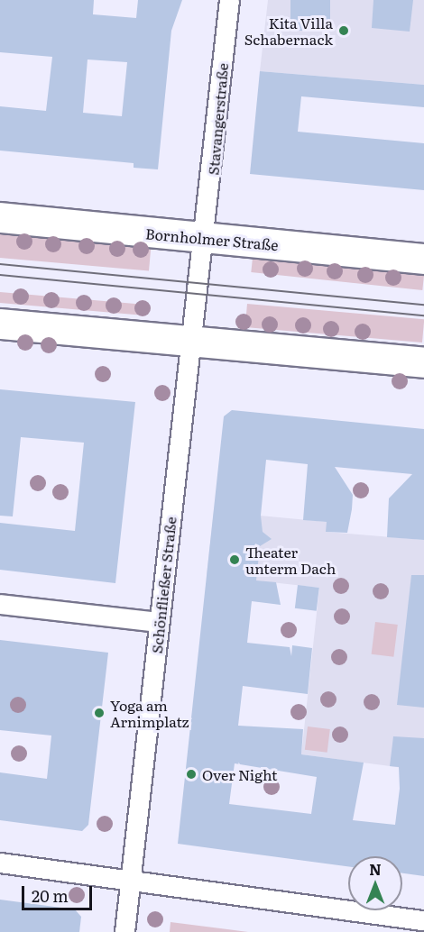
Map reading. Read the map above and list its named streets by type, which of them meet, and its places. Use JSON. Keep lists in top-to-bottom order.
{
  "streets": {
    "main road": ["Bornholmer Straße"],
    "street": ["Stavangerstraße", "Schönfließer Straße"]
  },
  "crossings": [
    ["Stavangerstraße", "Bornholmer Straße"],
    ["Stavangerstraße", "Schönfließer Straße"],
    ["Bornholmer Straße", "Schönfließer Straße"]
  ],
  "places": [
    "Kita Villa Schabernack",
    "Theater unterm Dach",
    "Yoga am Arnimplatz",
    "Over Night"
  ],
  "scale_bar": "20 m",
  "north": "top"
}
